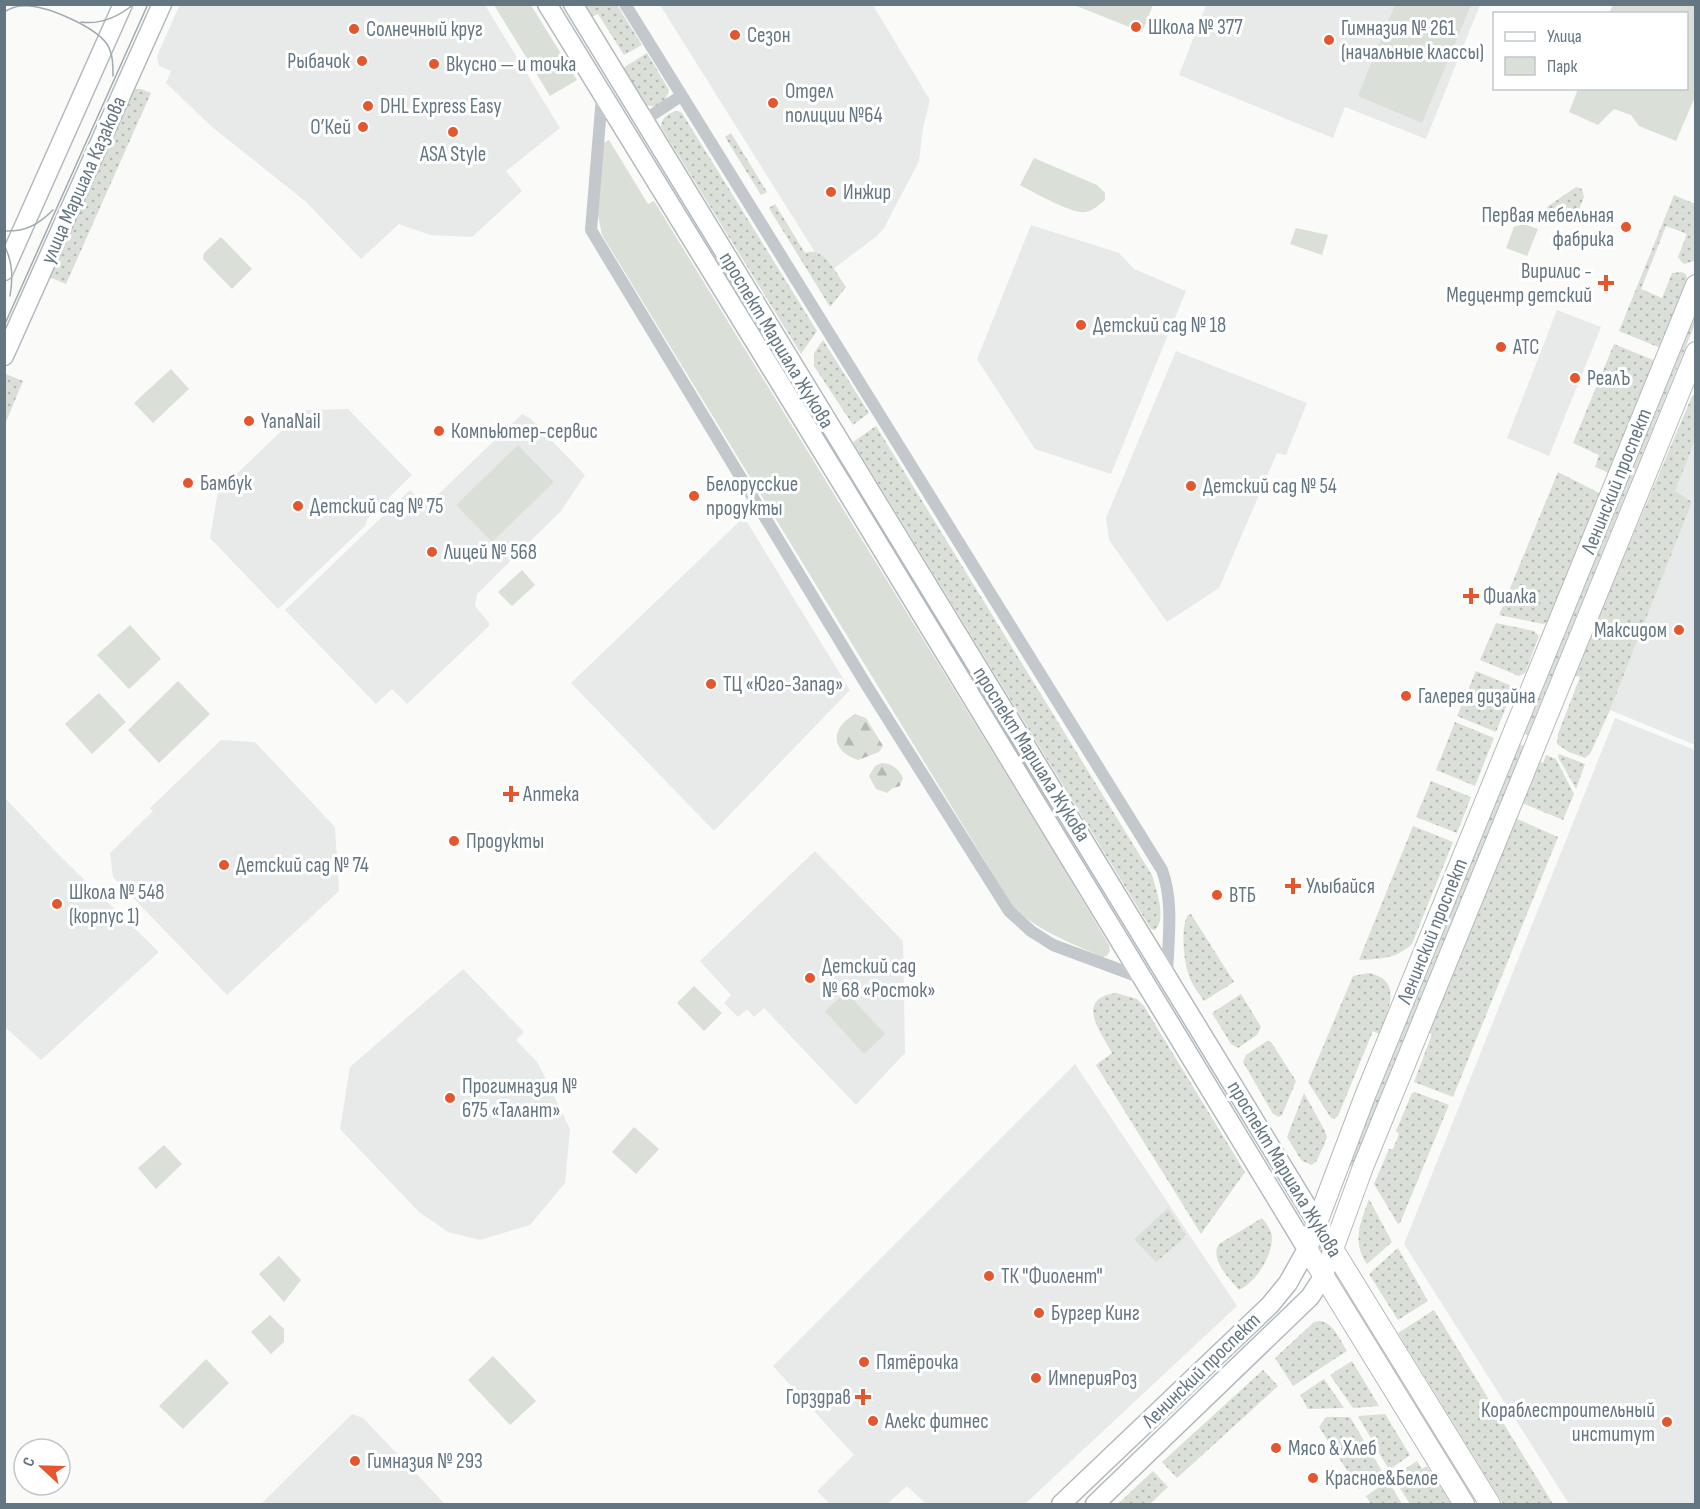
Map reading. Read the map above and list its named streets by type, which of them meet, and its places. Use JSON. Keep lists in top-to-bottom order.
{
  "streets": {
    "main road": ["улица Маршала Казакова", "проспект Маршала Жукова", "Ленинский проспект"]
  },
  "crossings": [
    ["проспект Маршала Жукова", "Ленинский проспект"]
  ],
  "places": {
    "other": [
      "Школа № 377",
      "Солнечный круг",
      "Сезон",
      "Гимназия № 261 (начальные классы)",
      "Рыбачок",
      "Вкусно — и точка",
      "Отдел полиции №64",
      "DHL Express Easy",
      "О’Кей",
      "ASA Style",
      "Инжир",
      "Первая мебельная фабрика",
      "Детский сад № 18",
      "АТС",
      "РеалЪ",
      "YanaNail",
      "Компьютер-сервис",
      "Бамбук",
      "Детский сад № 54",
      "Белорусские продукты",
      "Детский сад № 75",
      "Лицей № 568",
      "Максидом",
      "ТЦ «Юго-Запад»",
      "Галерея дизайна",
      "Продукты",
      "Детский сад № 74",
      "ВТБ",
      "Школа № 548 (корпус 1)",
      "Детский сад № 68 «Росток»",
      "Прогимназия № 675 «Талант»",
      "ТК \"Фиолент\"",
      "Бургер Кинг",
      "Пятёрочка",
      "ИмперияРоз",
      "Алекс фитнес",
      "Кораблестроительный институт",
      "Мясо & Хлеб",
      "Гимназия № 293",
      "Красное&Белое"
    ],
    "health": [
      "Вирилис - Медцентр детский",
      "Фиалка",
      "Аптека",
      "Улыбайся",
      "Горздрав"
    ]
  },
  "legend": ["Улица", "Парк"],
  "north": "left"
}
